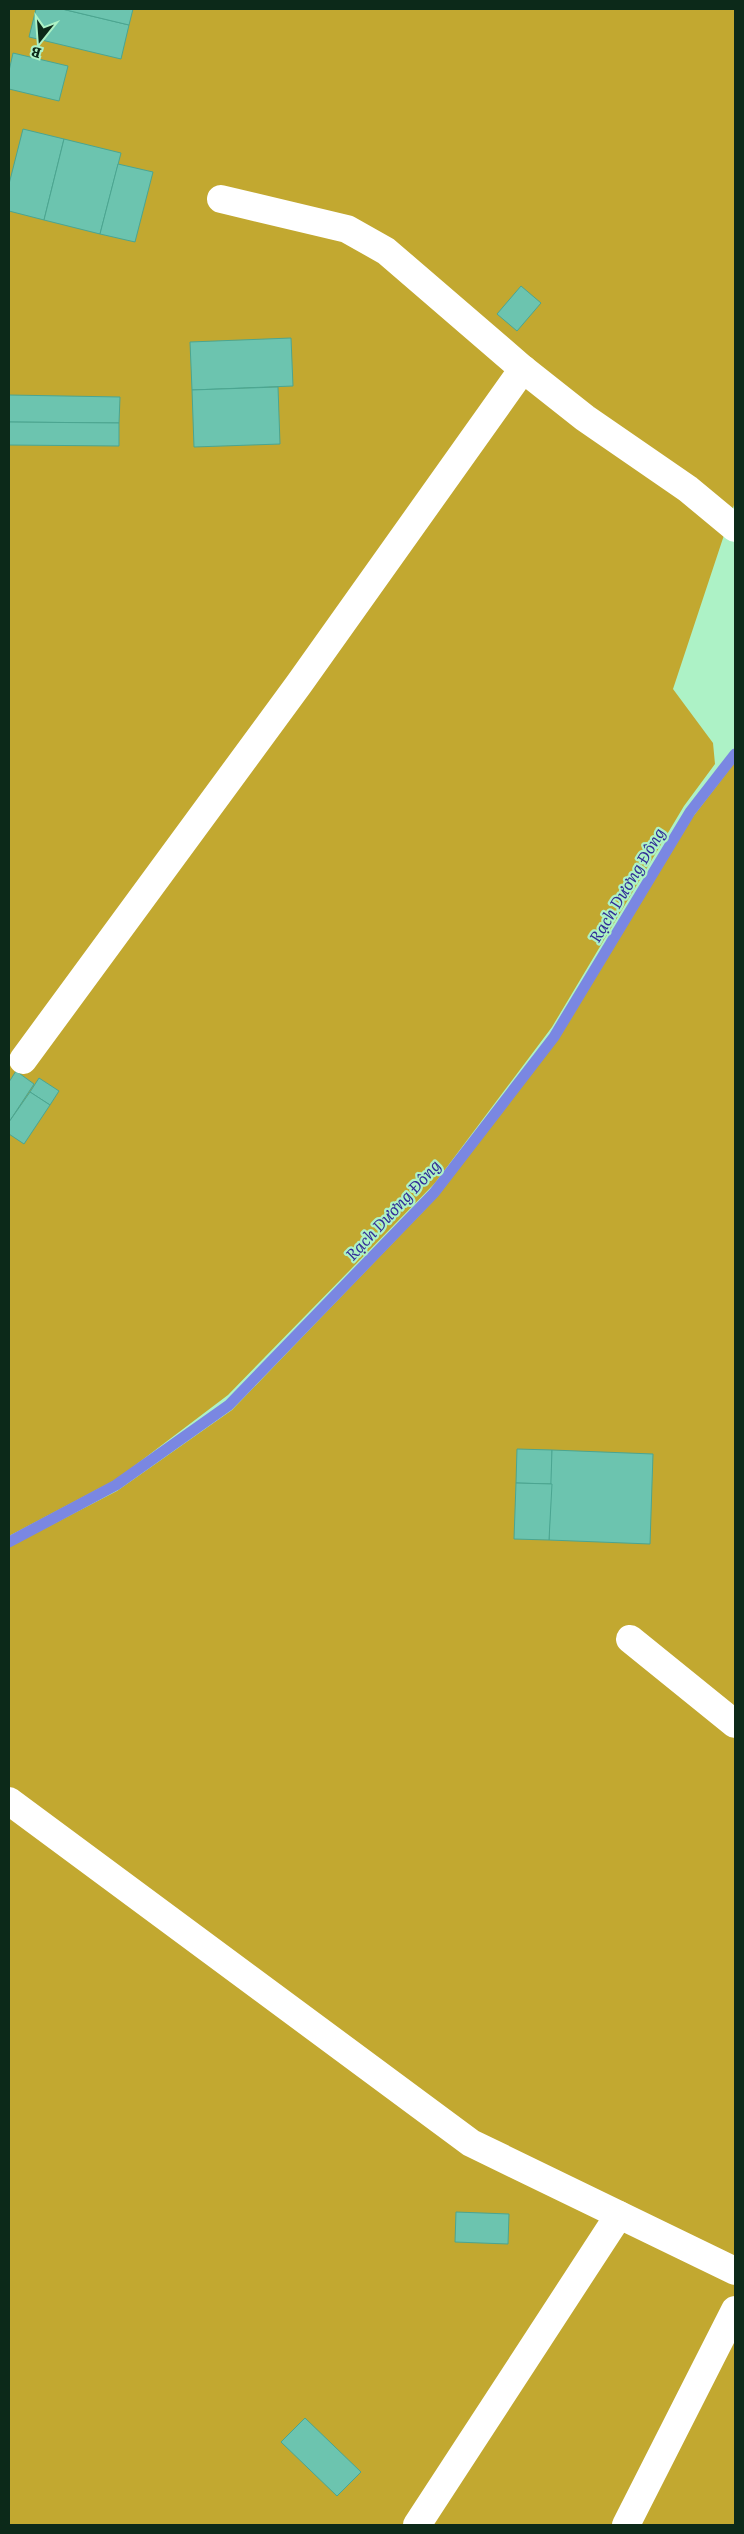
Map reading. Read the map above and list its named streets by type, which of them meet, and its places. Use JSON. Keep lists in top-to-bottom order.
{
  "water": ["Rạch Dương Đông"],
  "north": "bottom"
}
